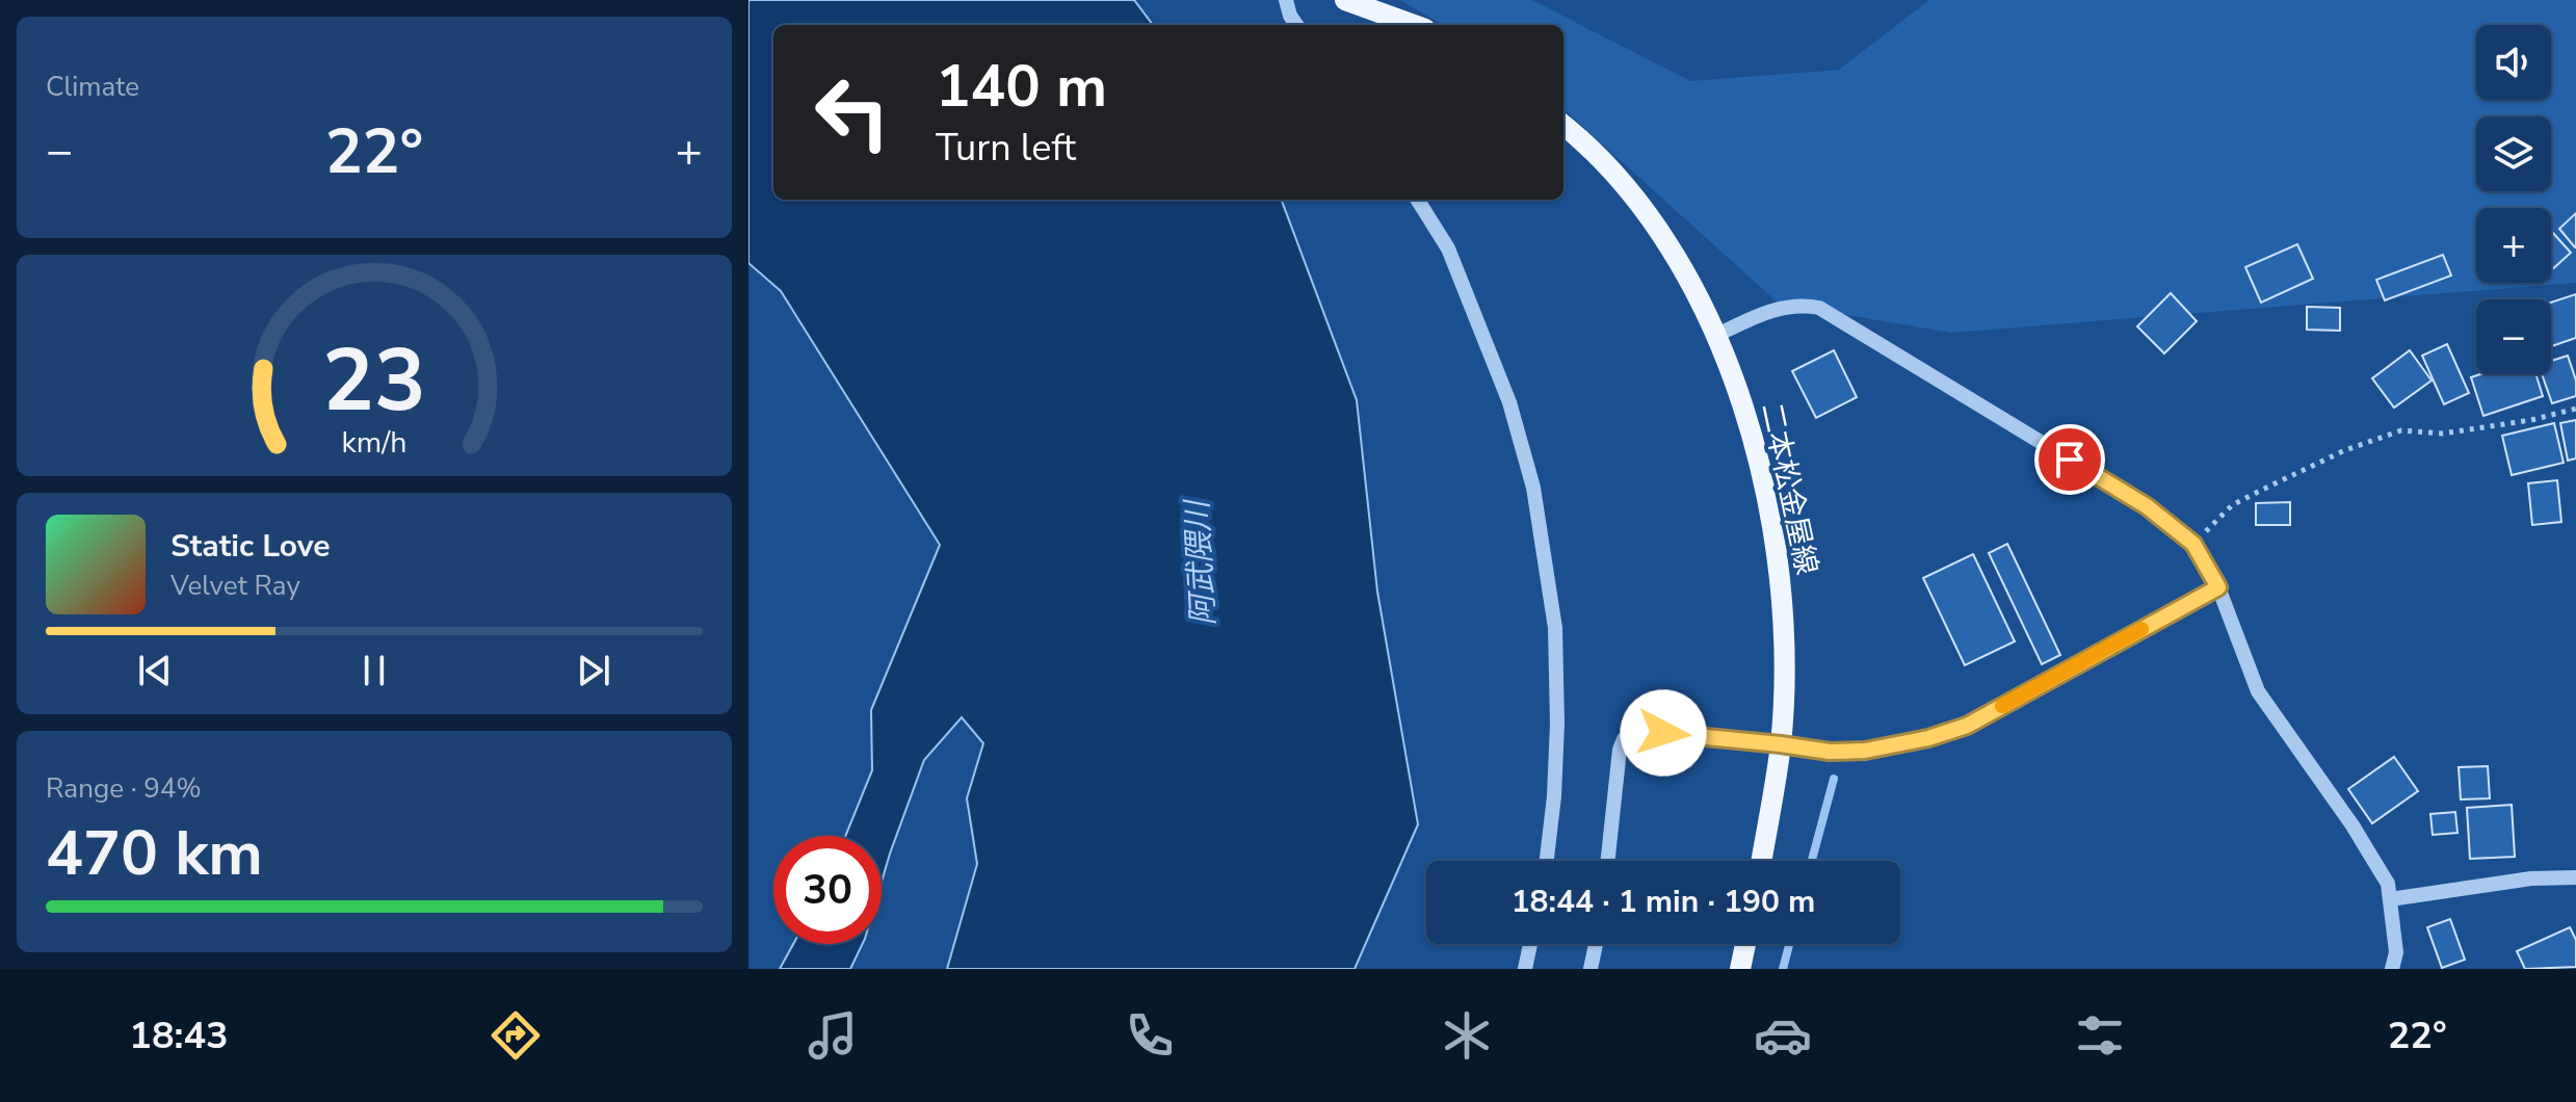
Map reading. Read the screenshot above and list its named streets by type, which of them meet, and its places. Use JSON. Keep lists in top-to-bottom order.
{
  "streets": {
    "main road": ["二本松金屋線"]
  },
  "water": ["阿武隈川"],
  "page": {
    "tile": [
      "Climate",
      ["Range · 94%", "470 km"]
    ],
    "map_buttons": ["+", "−"],
    "turn": ["140 m", "Turn left"],
    "heat": ["−", "22°", "+"],
    "song": ["Static Love", "Velvet Ray"],
    "limit": "30",
    "trip": "18:44 · 1 min · 190 m",
    "tabs": ["18:43", "22°"],
    "gauge": ["23", "km/h"]
  }
}
